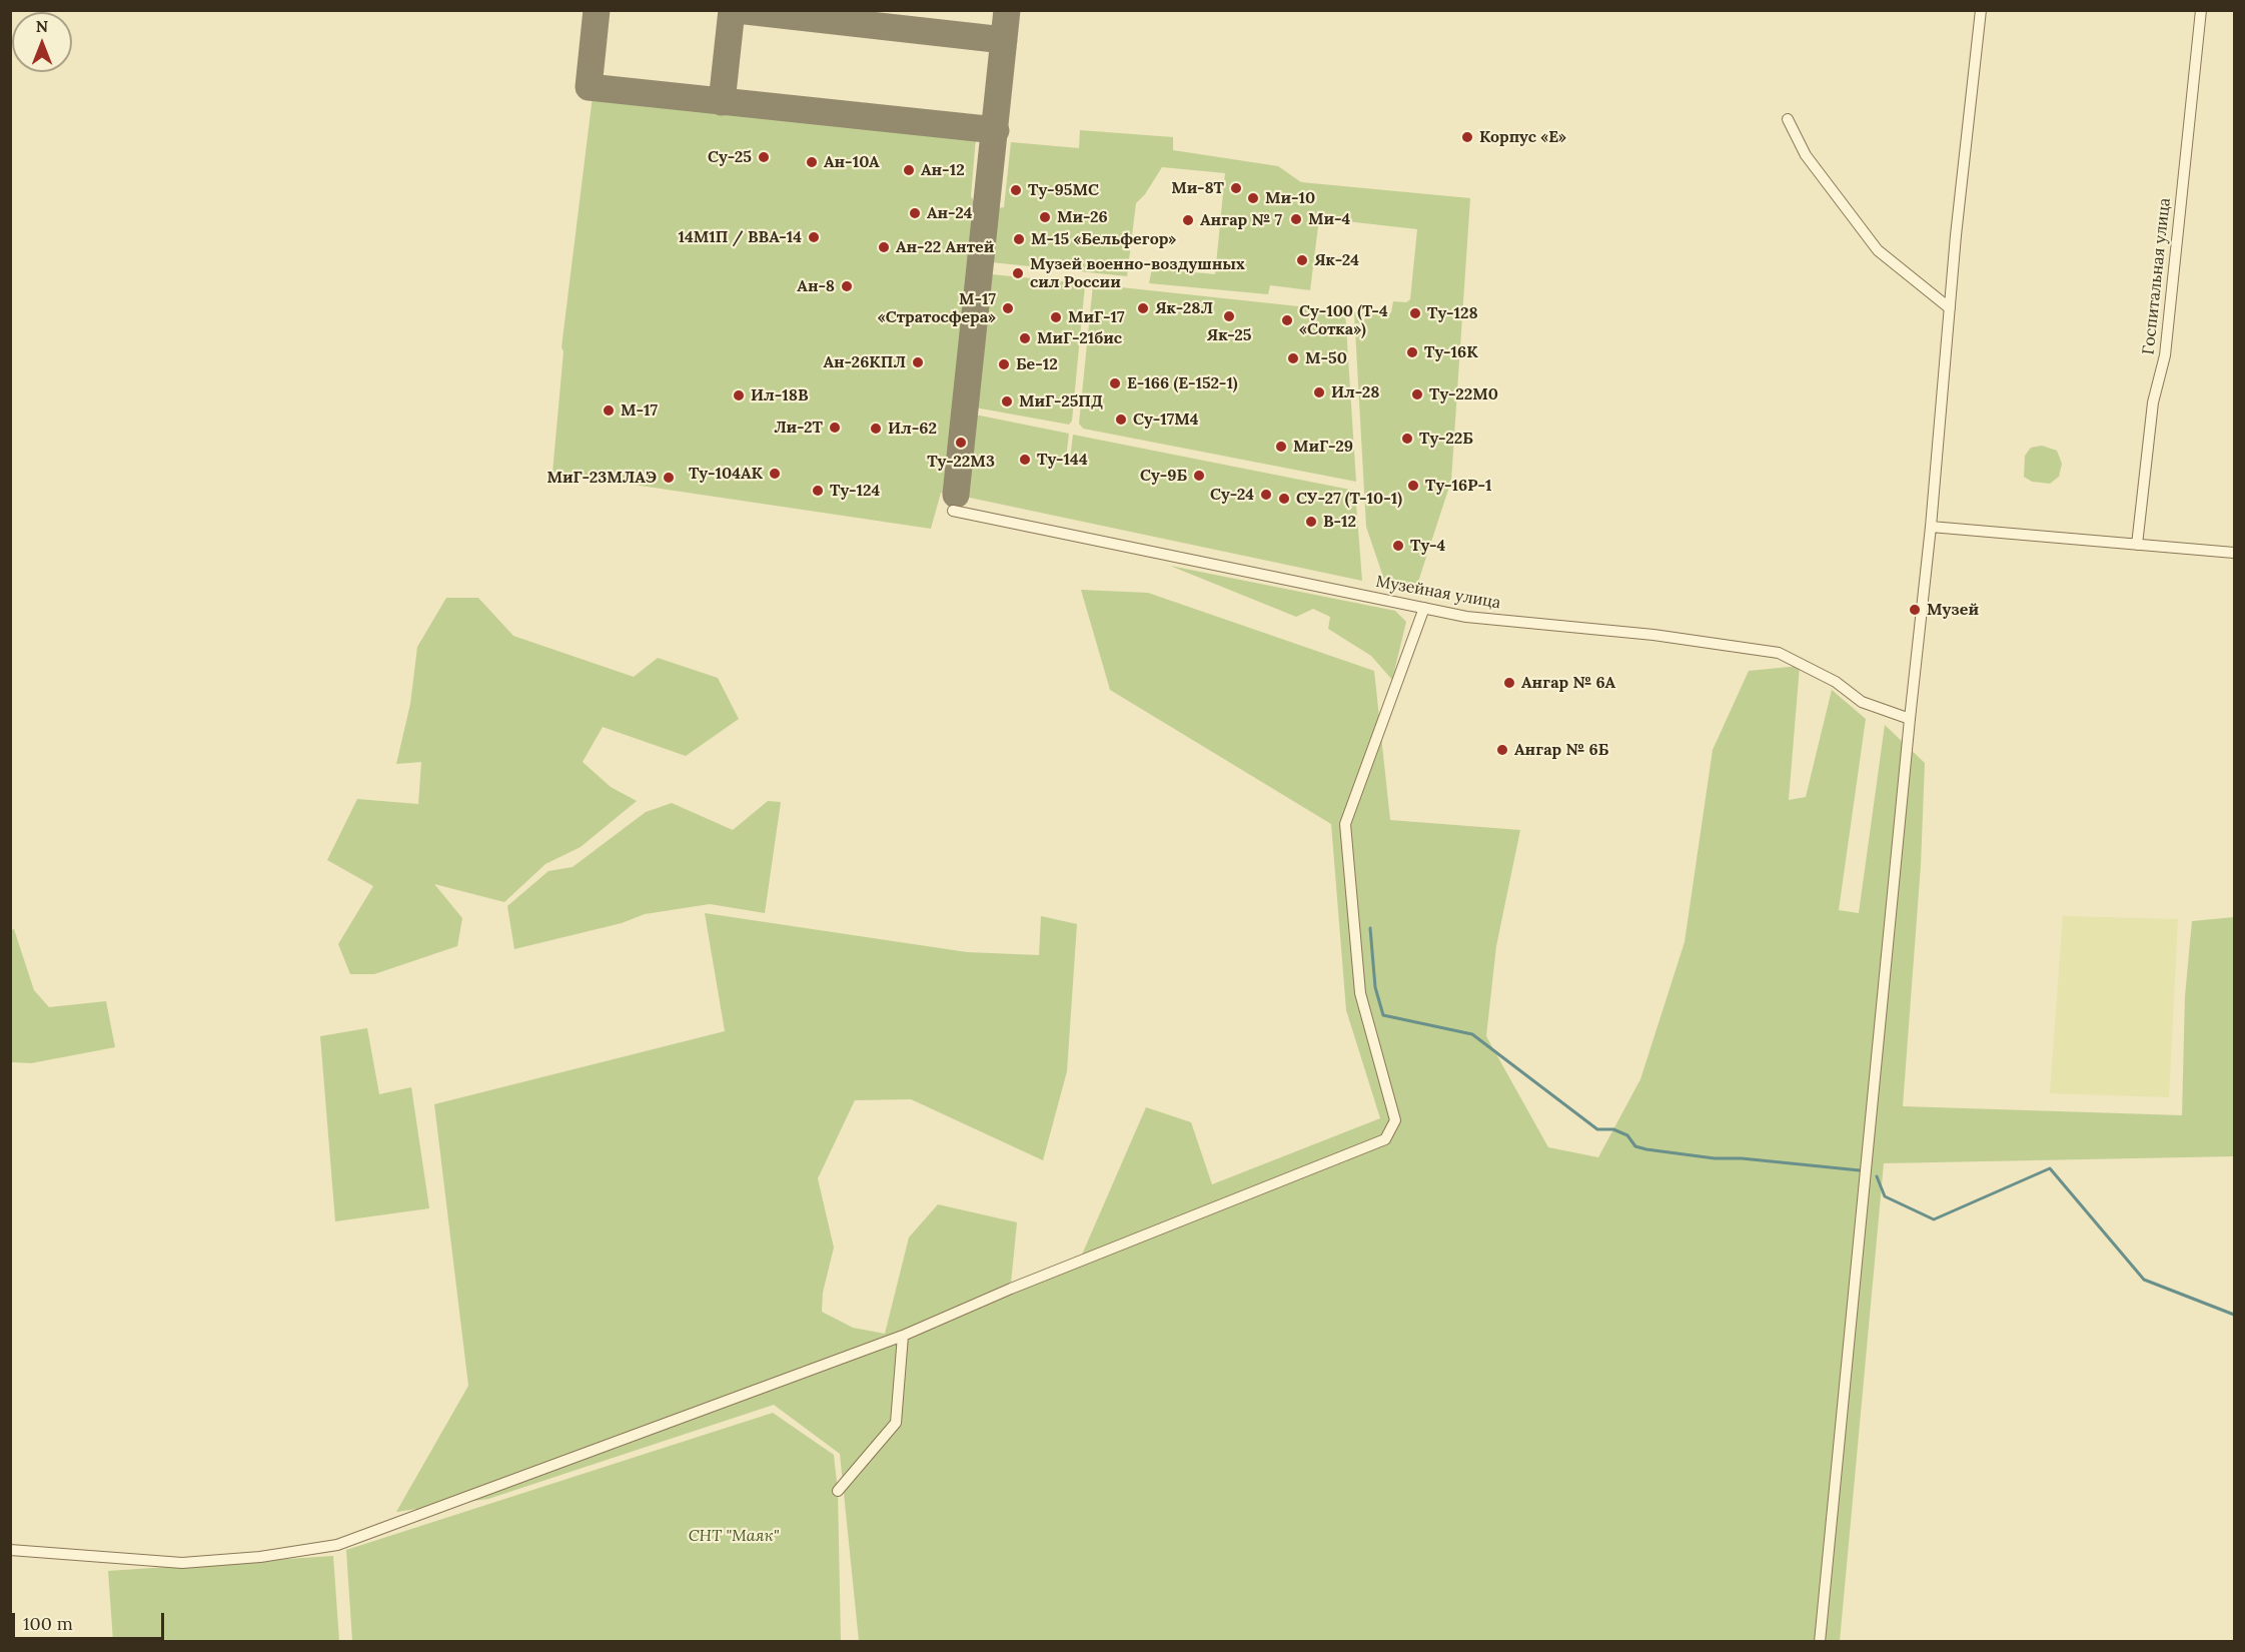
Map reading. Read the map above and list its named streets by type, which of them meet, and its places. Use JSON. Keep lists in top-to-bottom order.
{
  "streets": {
    "street": ["Госпитальная улица", "Музейная улица"]
  },
  "parks": ["СНТ \"Маяк\""],
  "places": [
    "Корпус «Е»",
    "Су-25",
    "Ан-10А",
    "Ан-12",
    "Ми-8Т",
    "Ту-95МС",
    "Ми-10",
    "Ан-24",
    "Ми-26",
    "Ми-4",
    "Ангар № 7",
    "14М1П / ВВА-14",
    "М-15 «Бельфегор»",
    "Ан-22 Антей",
    "Як-24",
    "Музей военно-воздушных сил России",
    "Ан-8",
    "М-17 «Стратосфера»",
    "Як-28Л",
    "Ту-128",
    "Як-25",
    "МиГ-17",
    "Су-100 (Т-4 «Сотка»)",
    "МиГ-21бис",
    "Ту-16К",
    "М-50",
    "Ан-26КПЛ",
    "Бе-12",
    "Е-166 (Е-152-1)",
    "Ил-28",
    "Ту-22М0",
    "Ил-18В",
    "МиГ-25ПД",
    "М-17",
    "Су-17М4",
    "Ли-2Т",
    "Ил-62",
    "Ту-22Б",
    "Ту-22М3",
    "МиГ-29",
    "Ту-144",
    "Ту-104АК",
    "Су-9Б",
    "МиГ-23МЛАЭ",
    "Ту-16Р-1",
    "Ту-124",
    "Су-24",
    "СУ-27 (Т-10-1)",
    "В-12",
    "Ту-4",
    "Музей",
    "Ангар № 6А",
    "Ангар № 6Б"
  ],
  "scale_bar": "100 m",
  "north": "top"
}
